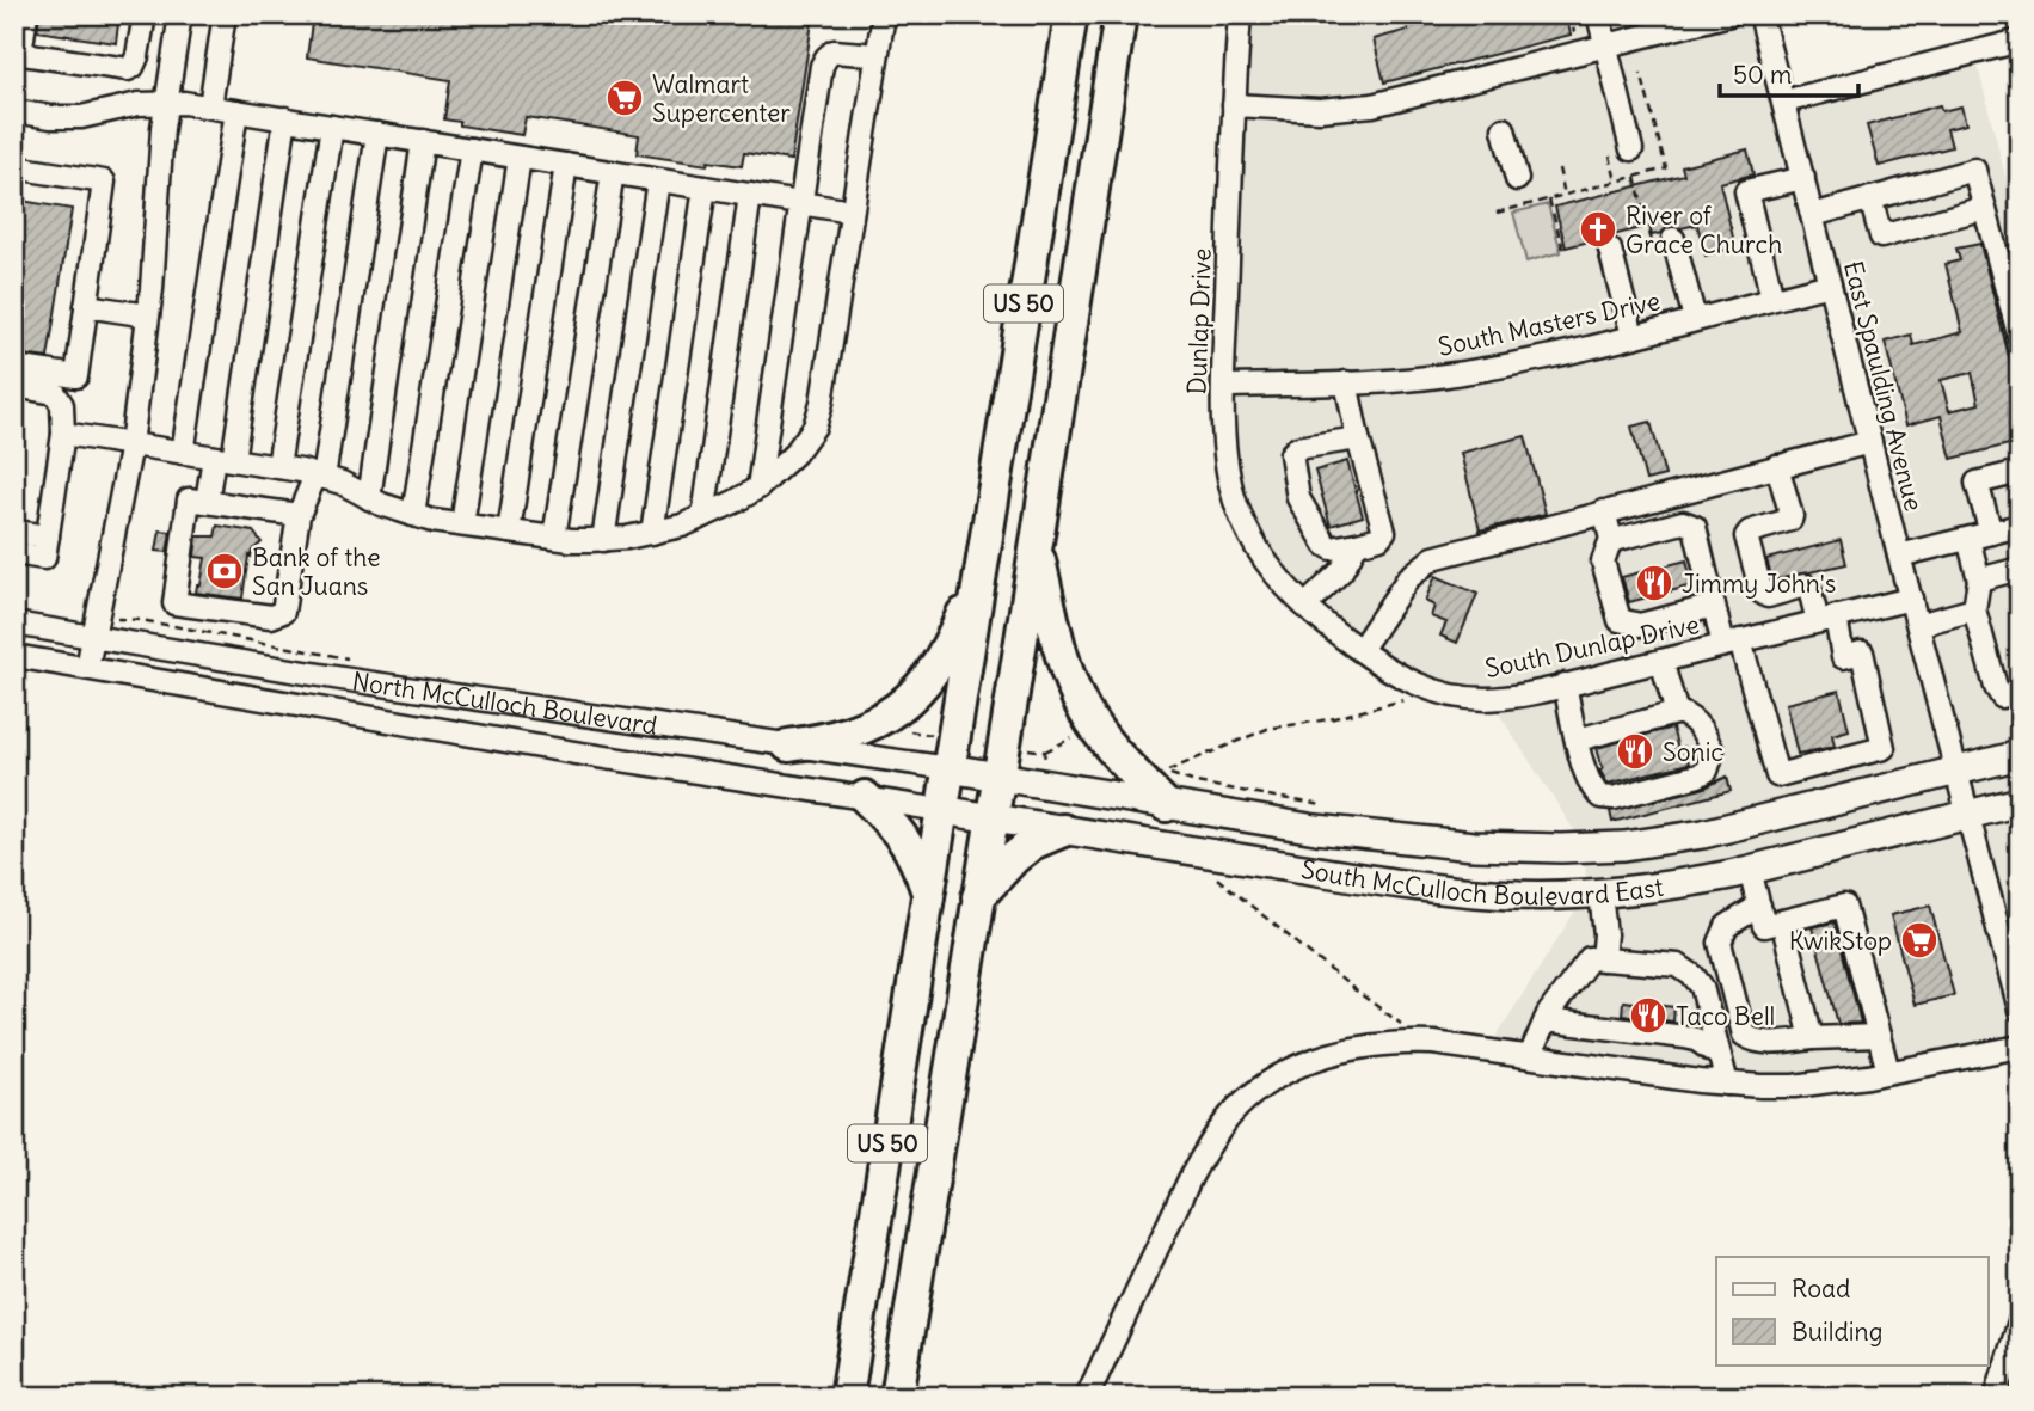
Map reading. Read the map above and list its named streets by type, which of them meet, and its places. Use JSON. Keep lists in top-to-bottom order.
{
  "streets": {
    "highway": ["US 50"],
    "main road": ["North McCulloch Boulevard", "South McCulloch Boulevard East"],
    "street": [
      "Dunlap Drive",
      "South Masters Drive",
      "East Spaulding Avenue",
      "South Dunlap Drive"
    ]
  },
  "crossings": [
    ["US 50", "North McCulloch Boulevard"],
    ["US 50", "South McCulloch Boulevard East"],
    ["Dunlap Drive", "South Masters Drive"],
    ["Dunlap Drive", "South Dunlap Drive"],
    ["South Masters Drive", "East Spaulding Avenue"],
    ["East Spaulding Avenue", "South Dunlap Drive"],
    ["East Spaulding Avenue", "South McCulloch Boulevard East"],
    ["North McCulloch Boulevard", "South McCulloch Boulevard East"]
  ],
  "places": {
    "supermarket": ["Walmart Supercenter", "KwikStop"],
    "church": ["River of Grace Church"],
    "bank": ["Bank of the San Juans"],
    "restaurant": ["Jimmy John's", "Sonic", "Taco Bell"]
  },
  "legend": ["Road", "Building"],
  "scale_bar": "50 m"
}
